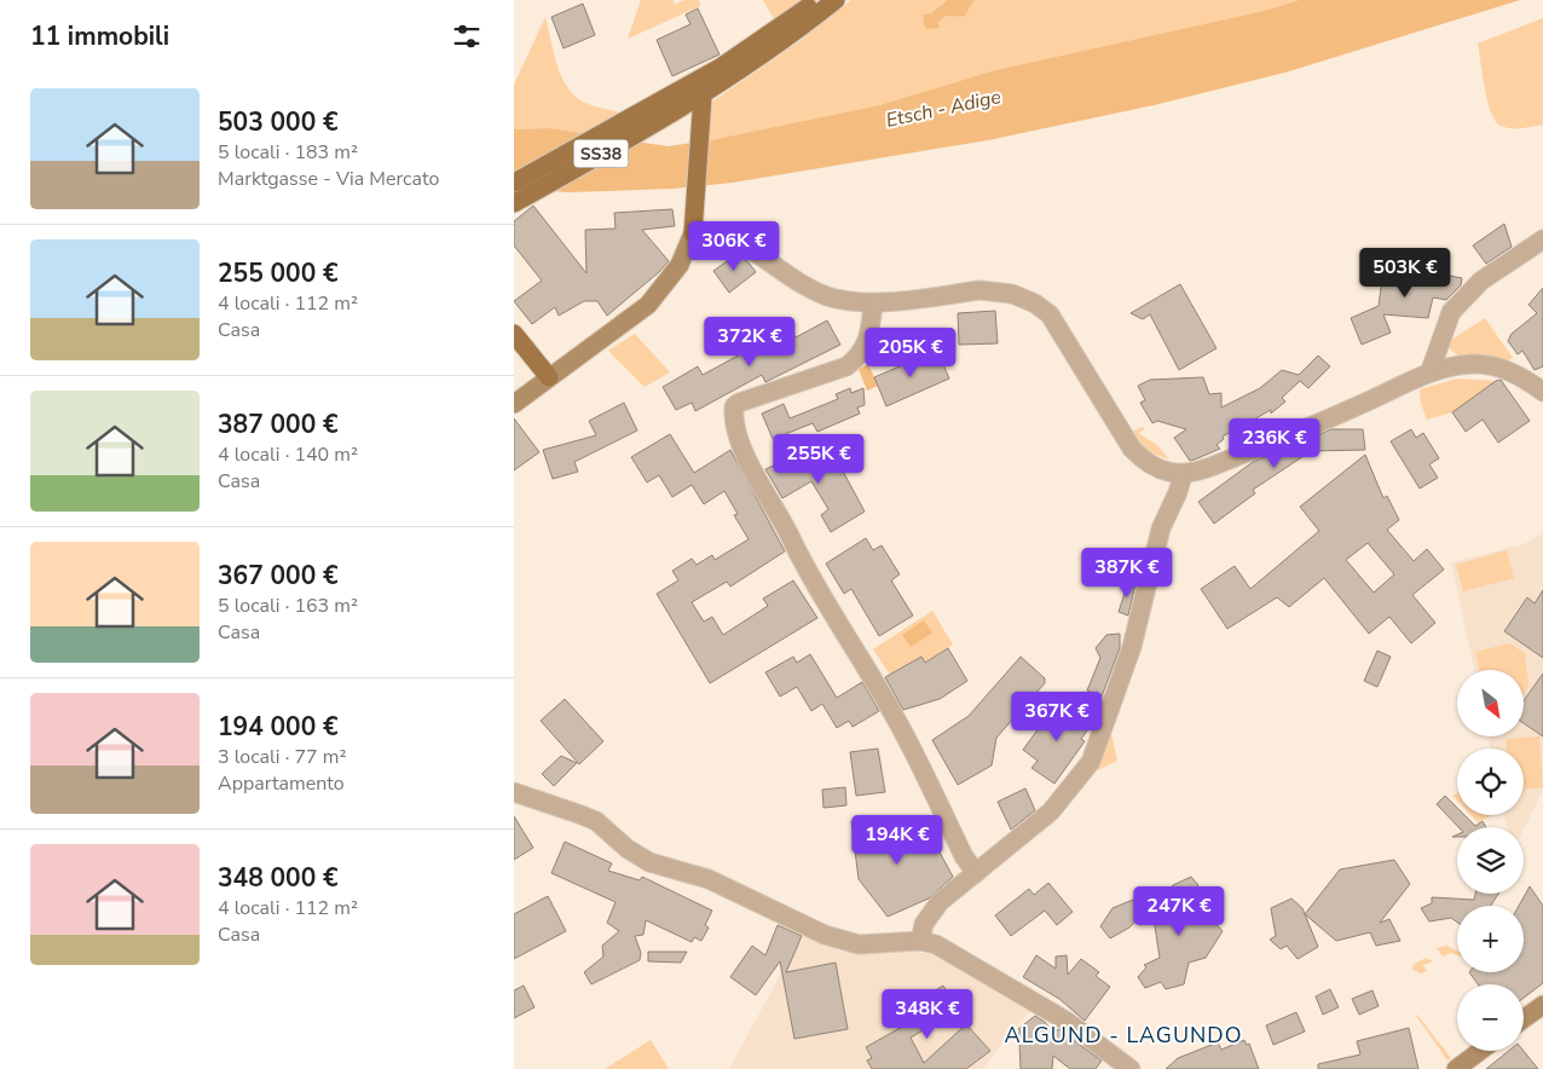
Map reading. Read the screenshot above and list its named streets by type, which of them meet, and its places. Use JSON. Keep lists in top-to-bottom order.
{
  "streets": {
    "main road": ["SS38"]
  },
  "districts": ["ALGUND - LAGUNDO"],
  "water": ["Etsch - Adige"],
  "north": "bottom right",
  "page": {
    "heading": "11 immobili",
    "list": [
      {
        "name": "503 000 €",
        "note": "5 locali · 183 m² · Marktgasse - Via Mercato"
      },
      {
        "name": "255 000 €",
        "note": "4 locali · 112 m² · Casa"
      },
      {
        "name": "387 000 €",
        "note": "4 locali · 140 m² · Casa"
      },
      {
        "name": "367 000 €",
        "note": "5 locali · 163 m² · Casa"
      },
      {
        "name": "194 000 €",
        "note": "3 locali · 77 m² · Appartamento"
      },
      {
        "name": "348 000 €",
        "note": "4 locali · 112 m² · Casa"
      }
    ],
    "price": [
      "306K €",
      "503K €",
      "372K €",
      "205K €",
      "236K €",
      "255K €",
      "387K €",
      "367K €",
      "194K €",
      "247K €",
      "348K €"
    ],
    "map_buttons": ["+", "−"]
  }
}
